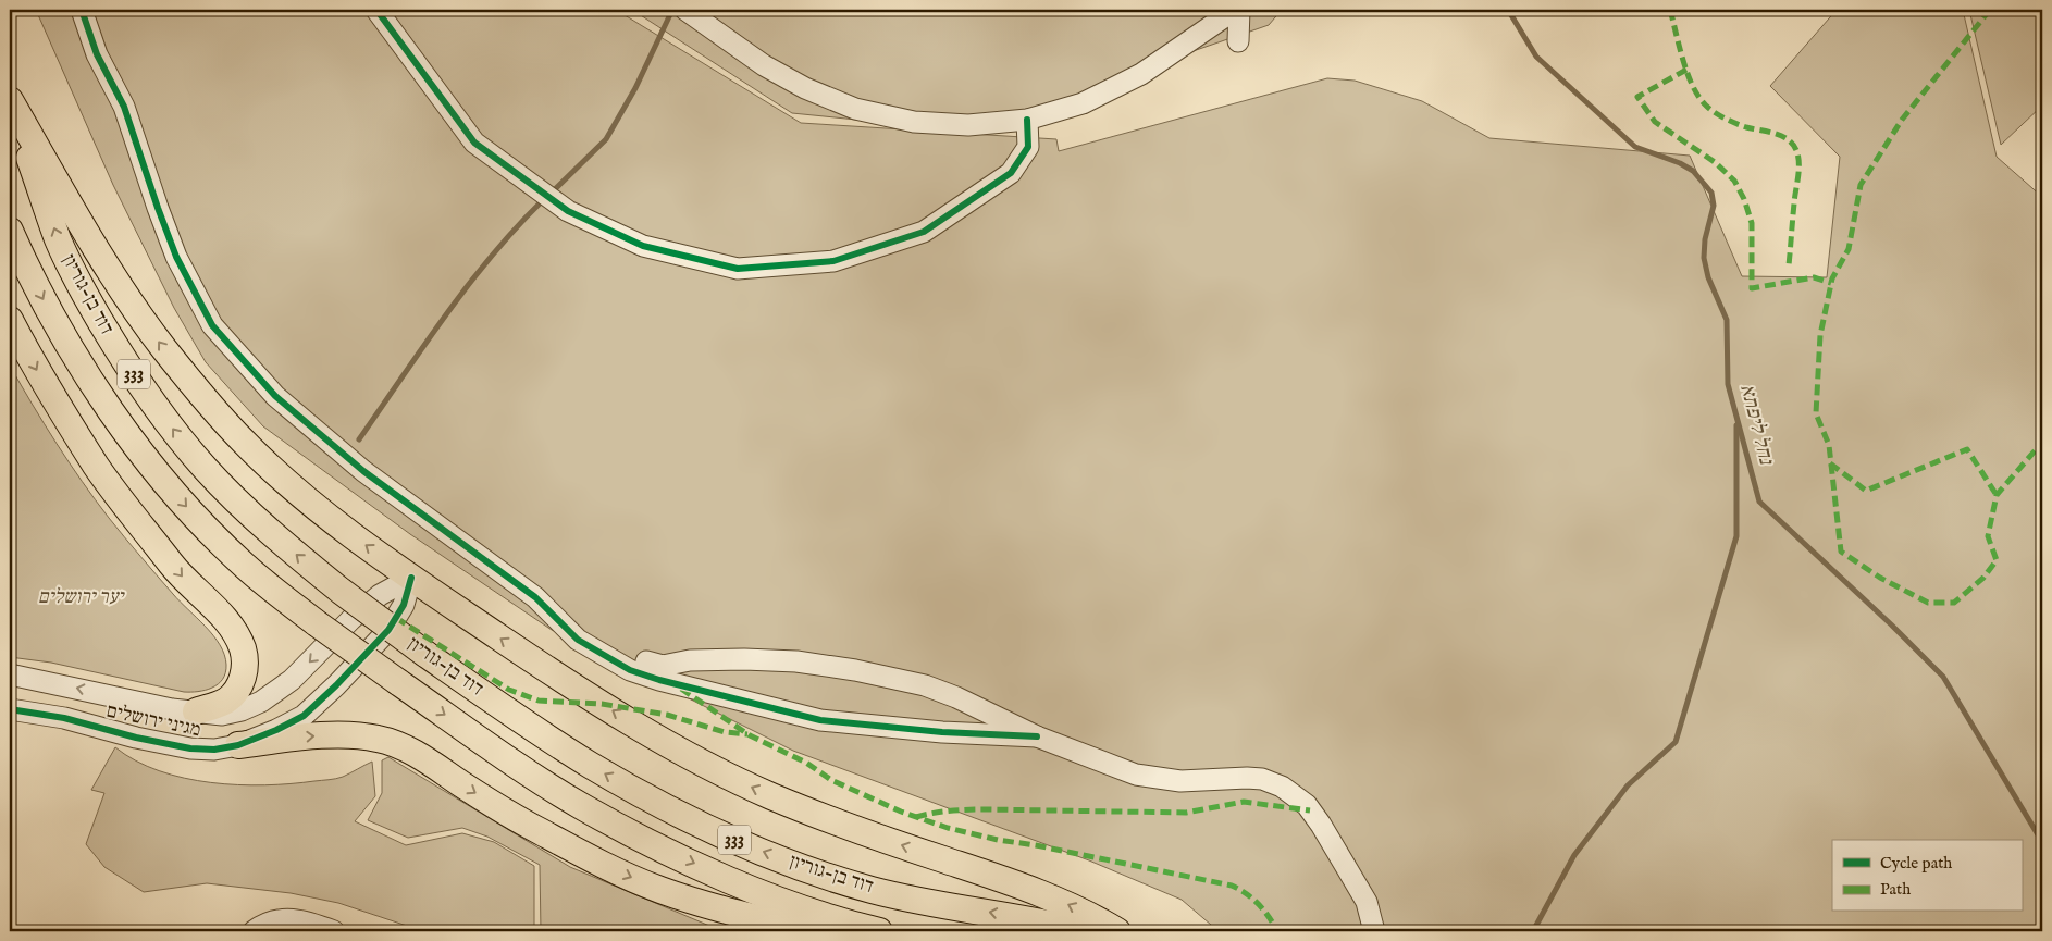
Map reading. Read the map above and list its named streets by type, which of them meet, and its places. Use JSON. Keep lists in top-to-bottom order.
{
  "streets": {
    "main road": ["דוד בן-גוריון", "333"],
    "street": ["מגיני ירושלים"]
  },
  "water": ["נחל ליפתא"],
  "parks": ["יער ירושלים"],
  "legend": ["Cycle path", "Path"]
}
